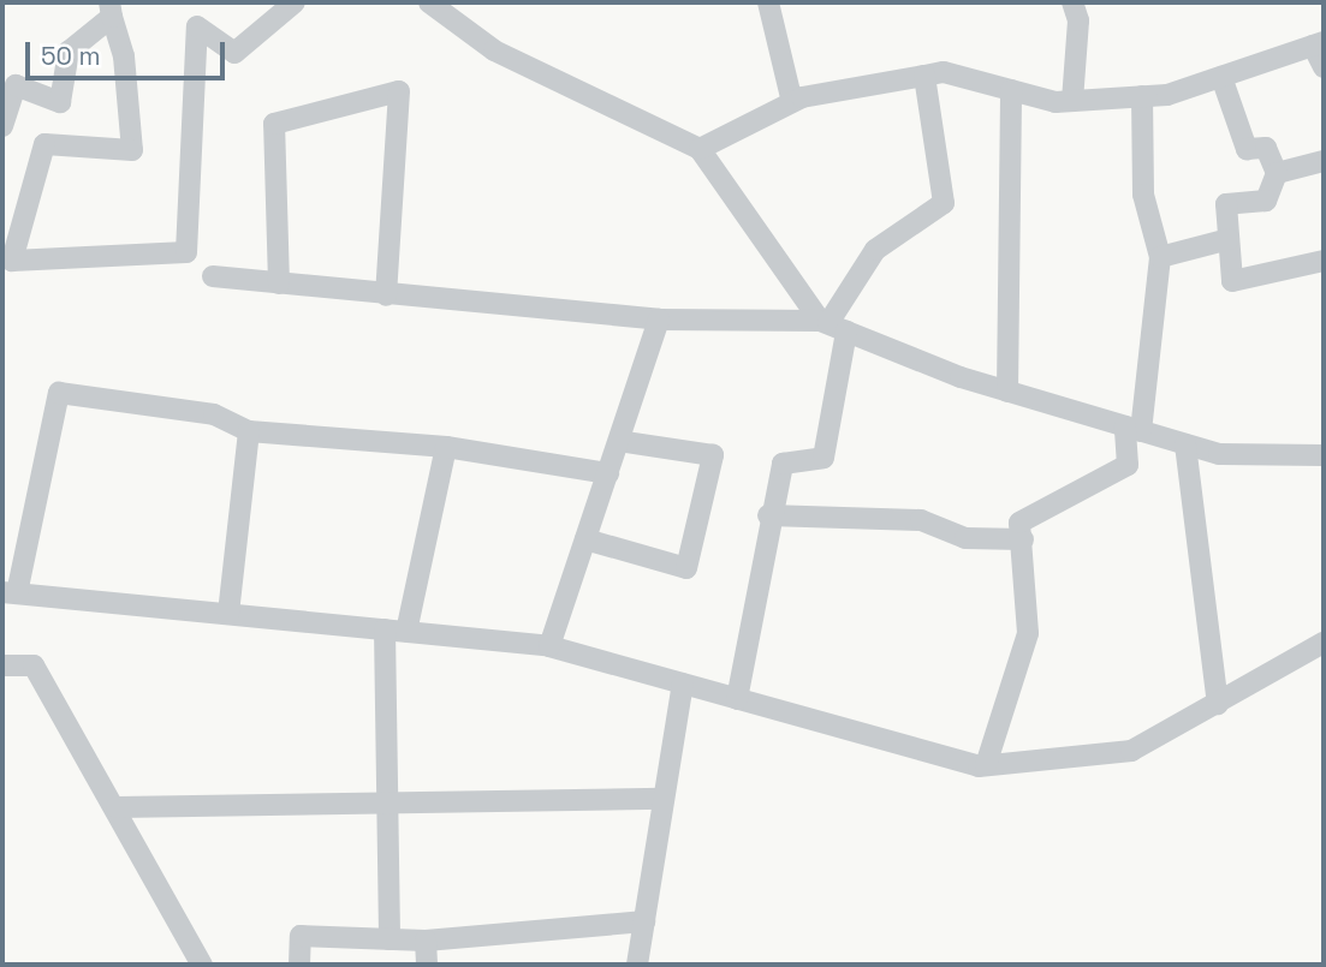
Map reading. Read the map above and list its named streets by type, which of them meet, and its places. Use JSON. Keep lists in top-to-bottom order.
{
  "scale_bar": "50 m"
}
